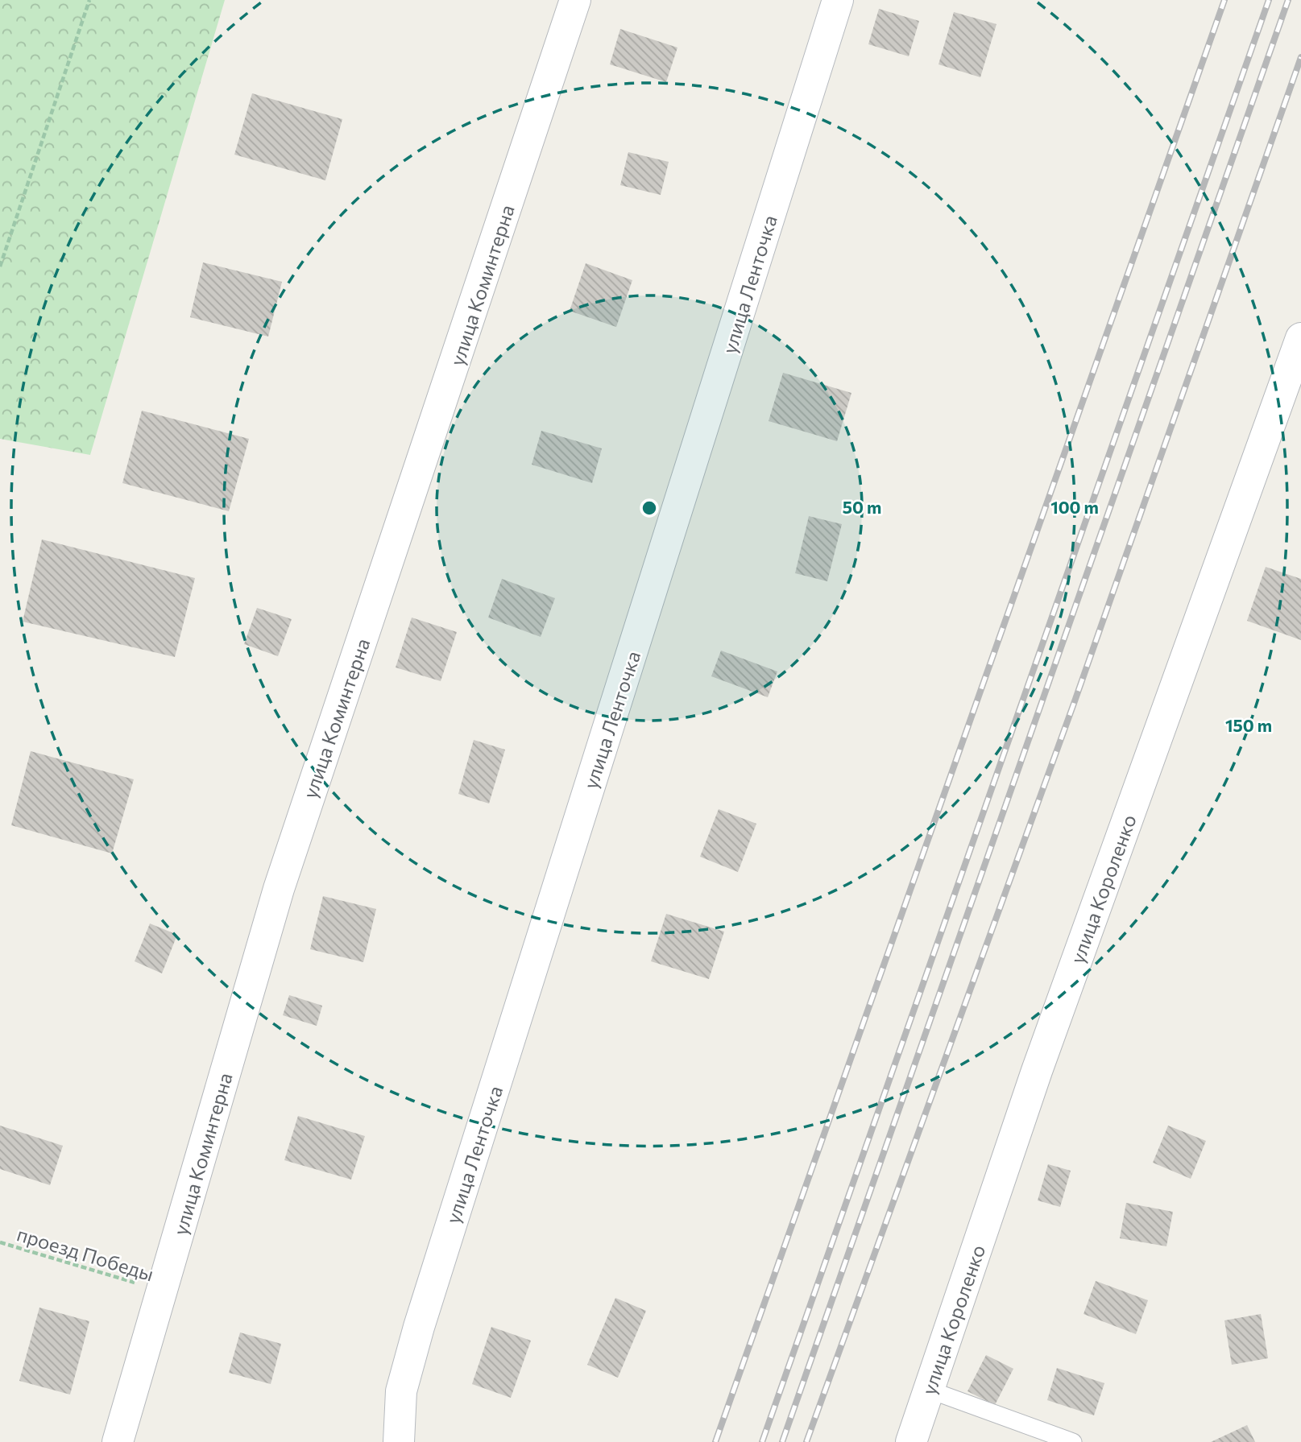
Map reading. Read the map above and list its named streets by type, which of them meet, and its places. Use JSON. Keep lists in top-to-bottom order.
{
  "streets": {
    "street": ["улица Ленточка", "улица Коминтерна", "улица Короленко"],
    "path": ["проезд Победы"]
  },
  "crossings": [
    ["улица Коминтерна", "проезд Победы"]
  ],
  "rings": ["50 m", "100 m", "150 m"]
}
